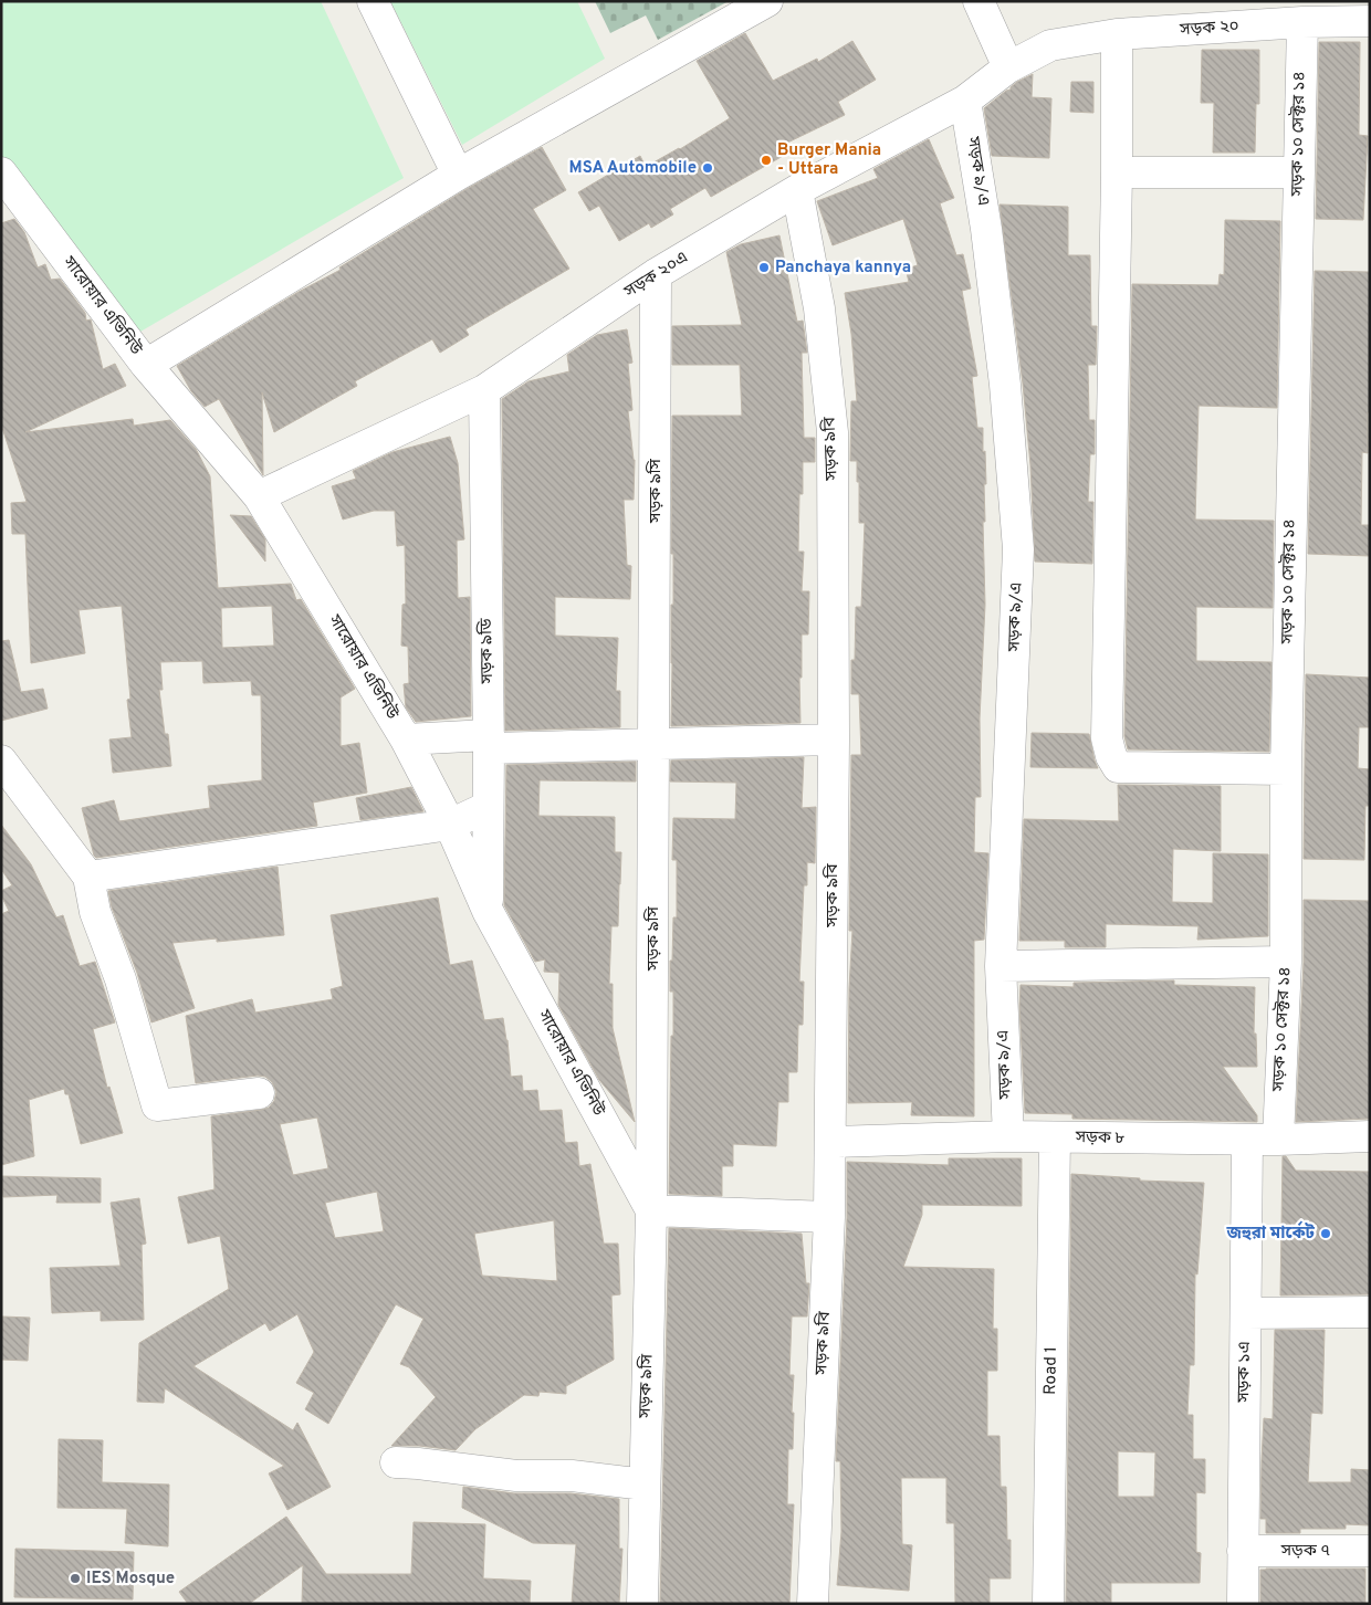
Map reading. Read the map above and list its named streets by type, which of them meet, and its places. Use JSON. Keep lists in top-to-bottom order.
{
  "streets": {
    "street": [
      "সড়ক ২০",
      "সড়ক ১০ সেক্টর ১৪",
      "সড়ক ৯/এ",
      "সড়ক ২০এ",
      "সারোয়ার এভিনিউ",
      "সড়ক ৯বি",
      "সড়ক ৯সি",
      "সড়ক ৯ডি",
      "সড়ক ৮",
      "Road 1",
      "সড়ক ১এ",
      "সড়ক ৭"
    ]
  },
  "crossings": [
    ["সড়ক ২০", "সড়ক ১০ সেক্টর ১৪"],
    ["সড়ক ২০", "সড়ক ২০এ"],
    ["সড়ক ১০ সেক্টর ১৪", "সড়ক ৮"],
    ["সড়ক ৯/এ", "সড়ক ২০এ"],
    ["সড়ক ৯/এ", "সড়ক ৮"],
    ["সড়ক ২০এ", "সারোয়ার এভিনিউ"],
    ["সড়ক ২০এ", "সড়ক ৯বি"],
    ["সড়ক ২০এ", "সড়ক ৯সি"],
    ["সড়ক ২০এ", "সড়ক ৯ডি"],
    ["সারোয়ার এভিনিউ", "সড়ক ৯সি"],
    ["সারোয়ার এভিনিউ", "সড়ক ৯ডি"],
    ["সড়ক ৯বি", "সড়ক ৮"],
    ["সড়ক ৮", "Road 1"],
    ["সড়ক ৮", "সড়ক ১এ"],
    ["সড়ক ১এ", "সড়ক ৭"]
  ],
  "places": [
    "Burger Mania - Uttara",
    "MSA Automobile",
    "Panchaya kannya",
    "জহুরা মার্কেট",
    "IES Mosque"
  ]
}
